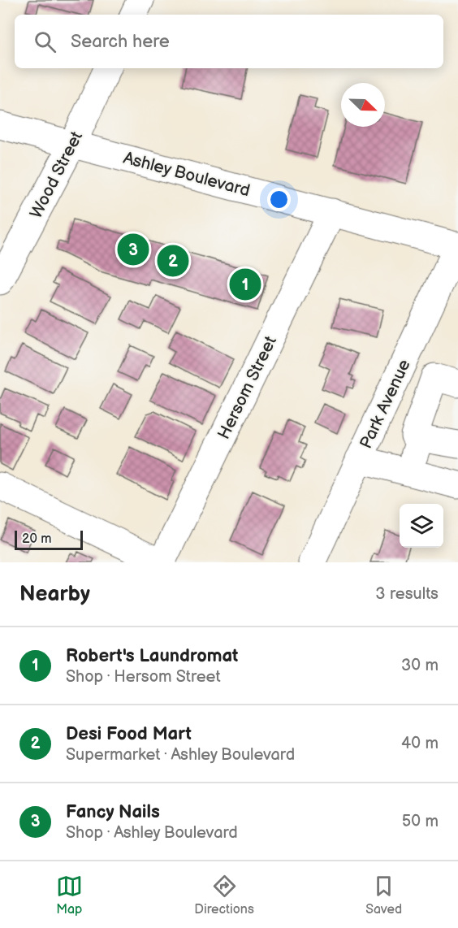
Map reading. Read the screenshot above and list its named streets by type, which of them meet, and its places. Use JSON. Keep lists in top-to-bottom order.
{
  "streets": {
    "street": [
      "Ashley Boulevard",
      "Wood Street",
      "Hersom Street",
      "Park Avenue"
    ]
  },
  "crossings": [
    ["Ashley Boulevard", "Wood Street"],
    ["Ashley Boulevard", "Hersom Street"],
    ["Ashley Boulevard", "Park Avenue"]
  ],
  "scale_bar": "20 m",
  "north": "bottom right",
  "page": {
    "search": "Search here",
    "pins": ["3", "2", "1"],
    "scale": "20 m",
    "heading": ["Nearby", "3 results"],
    "list": [
      {
        "mark": "1",
        "name": "Robert's Laundromat",
        "note": "Shop · Hersom Street",
        "value": "30 m"
      },
      {
        "mark": "2",
        "name": "Desi Food Mart",
        "note": "Supermarket · Ashley Boulevard",
        "value": "40 m"
      },
      {
        "mark": "3",
        "name": "Fancy Nails",
        "note": "Shop · Ashley Boulevard",
        "value": "50 m"
      }
    ],
    "nav": ["Map", "Directions", "Saved"]
  }
}
